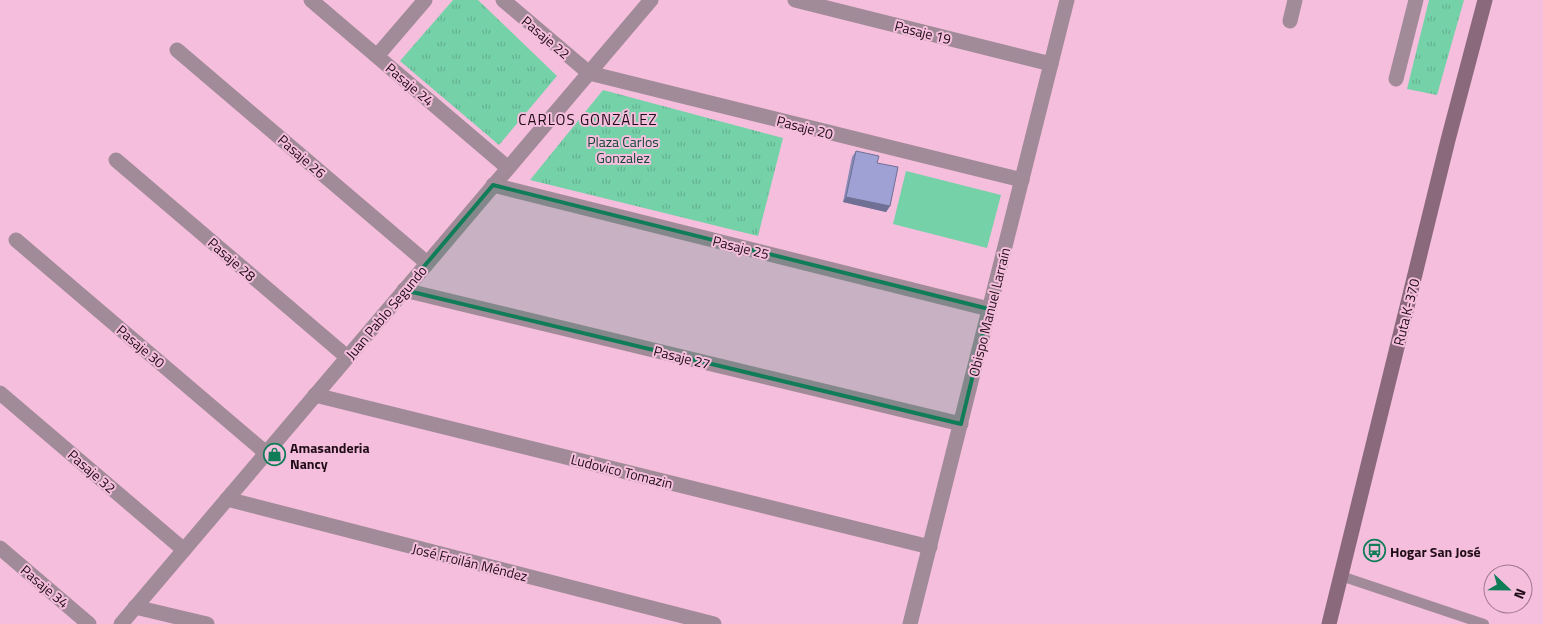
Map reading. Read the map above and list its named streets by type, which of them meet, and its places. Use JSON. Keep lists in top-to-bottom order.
{
  "streets": {
    "street": [
      "Pasaje 19",
      "Pasaje 22",
      "Pasaje 24",
      "Pasaje 20",
      "Pasaje 26",
      "Pasaje 25",
      "Pasaje 28",
      "Juan Pablo Segundo",
      "Obispo Manuel Larraín",
      "Ruta K-370",
      "Pasaje 30",
      "Pasaje 27",
      "Pasaje 32",
      "Ludovico Tomazin",
      "José Froilán Méndez",
      "Pasaje 34"
    ]
  },
  "crossings": [
    ["Pasaje 19", "Obispo Manuel Larraín"],
    ["Pasaje 22", "Pasaje 20"],
    ["Pasaje 22", "Juan Pablo Segundo"],
    ["Pasaje 24", "Juan Pablo Segundo"],
    ["Pasaje 20", "Juan Pablo Segundo"],
    ["Pasaje 20", "Obispo Manuel Larraín"],
    ["Pasaje 26", "Juan Pablo Segundo"],
    ["Pasaje 25", "Juan Pablo Segundo"],
    ["Pasaje 25", "Obispo Manuel Larraín"],
    ["Pasaje 28", "Juan Pablo Segundo"],
    ["Juan Pablo Segundo", "Pasaje 30"],
    ["Juan Pablo Segundo", "Pasaje 27"],
    ["Juan Pablo Segundo", "Pasaje 32"],
    ["Juan Pablo Segundo", "Ludovico Tomazin"],
    ["Juan Pablo Segundo", "José Froilán Méndez"],
    ["Obispo Manuel Larraín", "Pasaje 27"],
    ["Obispo Manuel Larraín", "Ludovico Tomazin"]
  ],
  "districts": ["CARLOS GONZÁLEZ"],
  "parks": ["Plaza Carlos Gonzalez"],
  "places": {
    "shop": ["Amasanderia Nancy"],
    "bus stop": ["Hogar San José"]
  },
  "north": "right"
}
